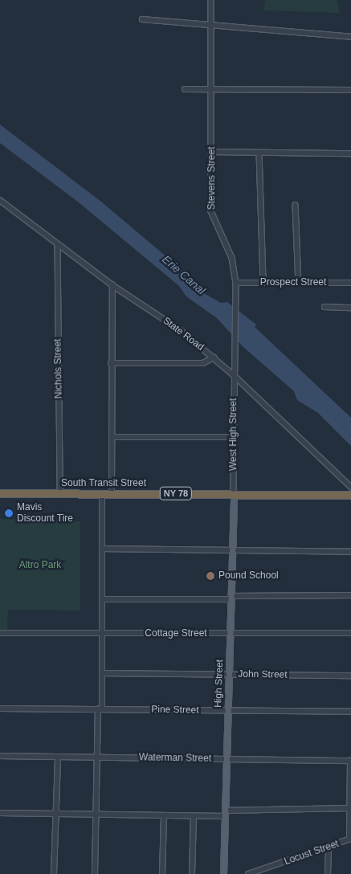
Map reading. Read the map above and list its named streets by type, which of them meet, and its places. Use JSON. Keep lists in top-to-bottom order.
{
  "streets": {
    "highway": ["South Transit Street", "NY 78"],
    "main road": ["High Street"],
    "street": [
      "Stevens Street",
      "Prospect Street",
      "State Road",
      "Nichols Street",
      "West High Street",
      "Cottage Street",
      "John Street",
      "Pine Street",
      "Waterman Street",
      "Locust Street"
    ]
  },
  "crossings": [
    ["Stevens Street", "Prospect Street"],
    ["Stevens Street", "State Road"],
    ["Stevens Street", "West High Street"],
    ["State Road", "Nichols Street"],
    ["State Road", "West High Street"],
    ["Nichols Street", "South Transit Street"],
    ["West High Street", "South Transit Street"],
    ["West High Street", "High Street"],
    ["South Transit Street", "High Street"],
    ["Cottage Street", "High Street"],
    ["John Street", "High Street"],
    ["High Street", "Pine Street"],
    ["High Street", "Waterman Street"]
  ],
  "water": ["Erie Canal"],
  "parks": ["Altro Park"],
  "places": ["Mavis Discount Tire", "Pound School"]
}
